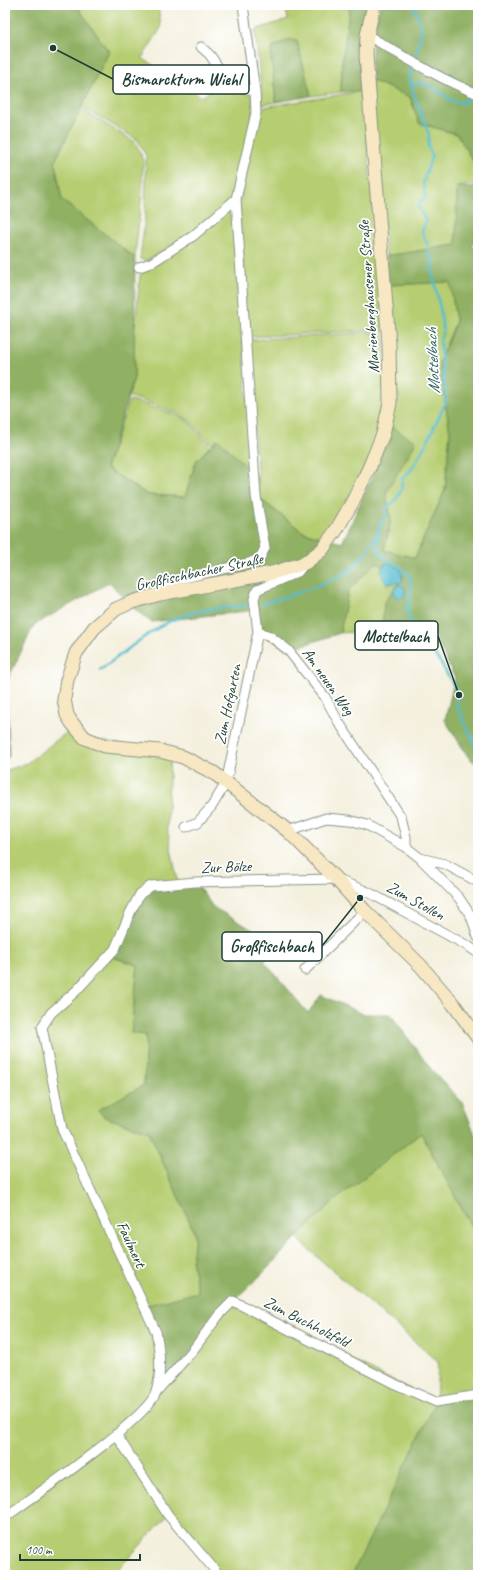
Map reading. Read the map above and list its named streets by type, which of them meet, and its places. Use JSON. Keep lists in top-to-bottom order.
{
  "streets": {
    "main road": ["Marienberghausener Straße", "Großfischbacher Straße"],
    "street": [
      "Am neuen Weg",
      "Zum Hofgarten",
      "Zur Bölze",
      "Zum Stollen",
      "Faulmert",
      "Zum Buchholzfeld"
    ]
  },
  "crossings": [
    ["Marienberghausener Straße", "Großfischbacher Straße"],
    ["Großfischbacher Straße", "Zum Hofgarten"],
    ["Großfischbacher Straße", "Zur Bölze"],
    ["Großfischbacher Straße", "Zum Stollen"],
    ["Am neuen Weg", "Zum Hofgarten"],
    ["Zur Bölze", "Zum Stollen"],
    ["Zur Bölze", "Faulmert"],
    ["Faulmert", "Zum Buchholzfeld"]
  ],
  "water": ["Mottelbach"],
  "places": ["Bismarckturm Wiehl", "Mottelbach", "Großfischbach"],
  "scale_bar": "100 m"
}
